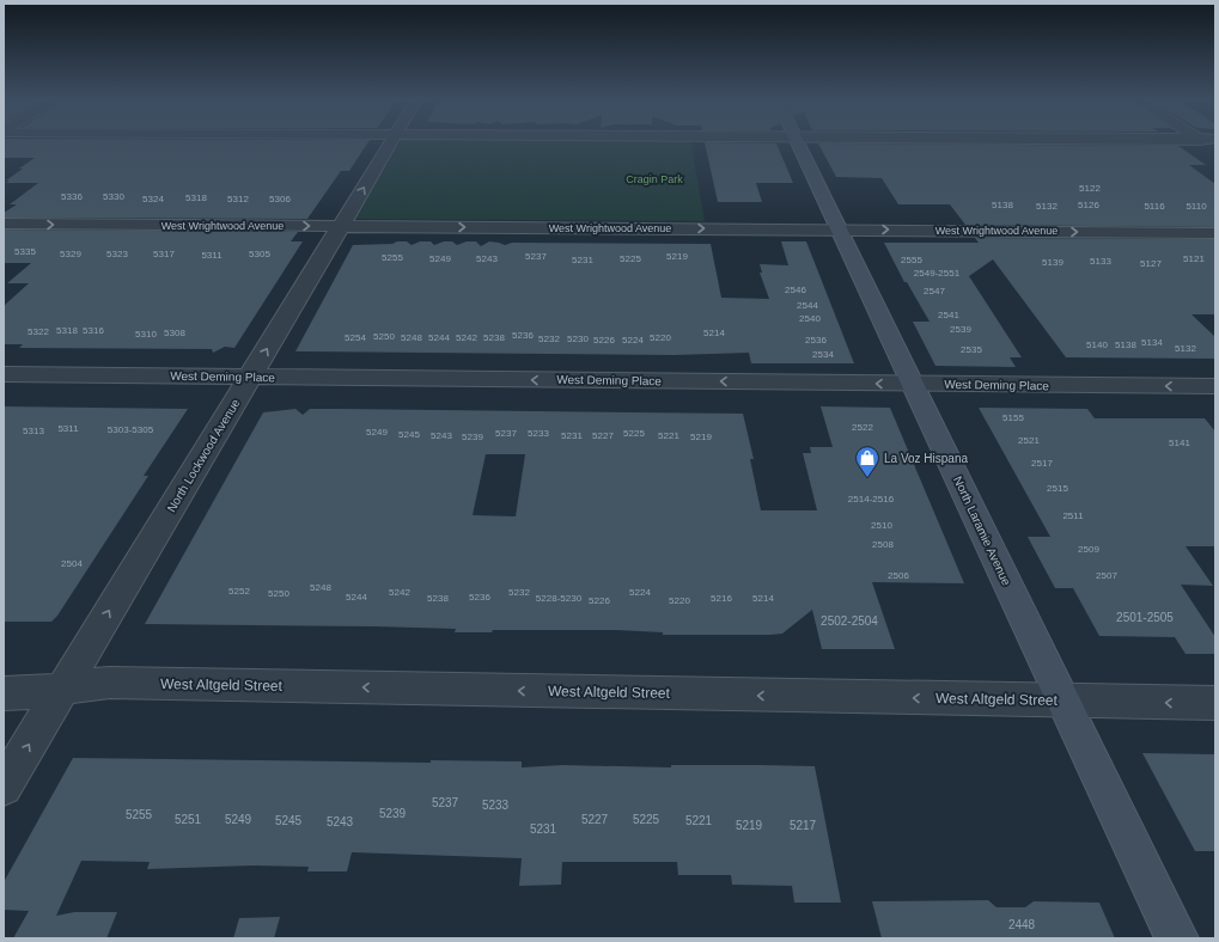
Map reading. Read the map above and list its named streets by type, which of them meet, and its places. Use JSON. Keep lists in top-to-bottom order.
{
  "streets": {
    "street": [
      "West Wrightwood Avenue",
      "West Deming Place",
      "North Lockwood Avenue",
      "North Laramie Avenue",
      "West Altgeld Street"
    ]
  },
  "crossings": [
    ["West Wrightwood Avenue", "North Lockwood Avenue"],
    ["West Wrightwood Avenue", "North Laramie Avenue"],
    ["West Deming Place", "North Lockwood Avenue"],
    ["West Deming Place", "North Laramie Avenue"],
    ["North Lockwood Avenue", "West Altgeld Street"],
    ["North Laramie Avenue", "West Altgeld Street"]
  ],
  "one_way": [
    "West Wrightwood Avenue",
    "West Deming Place",
    "North Lockwood Avenue",
    "West Altgeld Street"
  ],
  "parks": ["Cragin Park"],
  "places": {
    "shop": ["La Voz Hispana"]
  },
  "house_numbers": [
    "5122",
    "5336",
    "5330",
    "5318",
    "5324",
    "5312",
    "5306",
    "5138",
    "5126",
    "5132",
    "5116",
    "5110",
    "5335",
    "5329",
    "5323",
    "5317",
    "5305",
    "5311",
    "5237",
    "5219",
    "5255",
    "5249",
    "5243",
    "5225",
    "5121",
    "5231",
    "2555",
    "5133",
    "5139",
    "5127",
    "2549-2551",
    "2546",
    "2547",
    "2544",
    "2541",
    "2540",
    "2539",
    "5318",
    "5316",
    "5322",
    "5308",
    "5214",
    "5310",
    "5236",
    "5250",
    "5254",
    "5248",
    "5244",
    "5242",
    "5238",
    "5220",
    "5232",
    "5230",
    "5226",
    "5224",
    "2536",
    "5134",
    "5140",
    "5138",
    "5132",
    "2535",
    "2534",
    "5155",
    "2522",
    "5311",
    "5303-5305",
    "5313",
    "5249",
    "5237",
    "5233",
    "5225",
    "5245",
    "5243",
    "5231",
    "5227",
    "5221",
    "5239",
    "5219",
    "2521",
    "5141",
    "2517",
    "2515",
    "2514-2516",
    "2511",
    "2510",
    "2508",
    "2509",
    "2504",
    "2506",
    "2507",
    "5248",
    "5252",
    "5242",
    "5232",
    "5224",
    "5250",
    "5244",
    "5236",
    "5238",
    "5228-5230",
    "5216",
    "5214",
    "5226",
    "5220",
    "2501-2505",
    "2502-2504",
    "5237",
    "5233",
    "5239",
    "5255",
    "5251",
    "5249",
    "5227",
    "5225",
    "5245",
    "5221",
    "5243",
    "5219",
    "5217",
    "5231",
    "2448"
  ]
}
